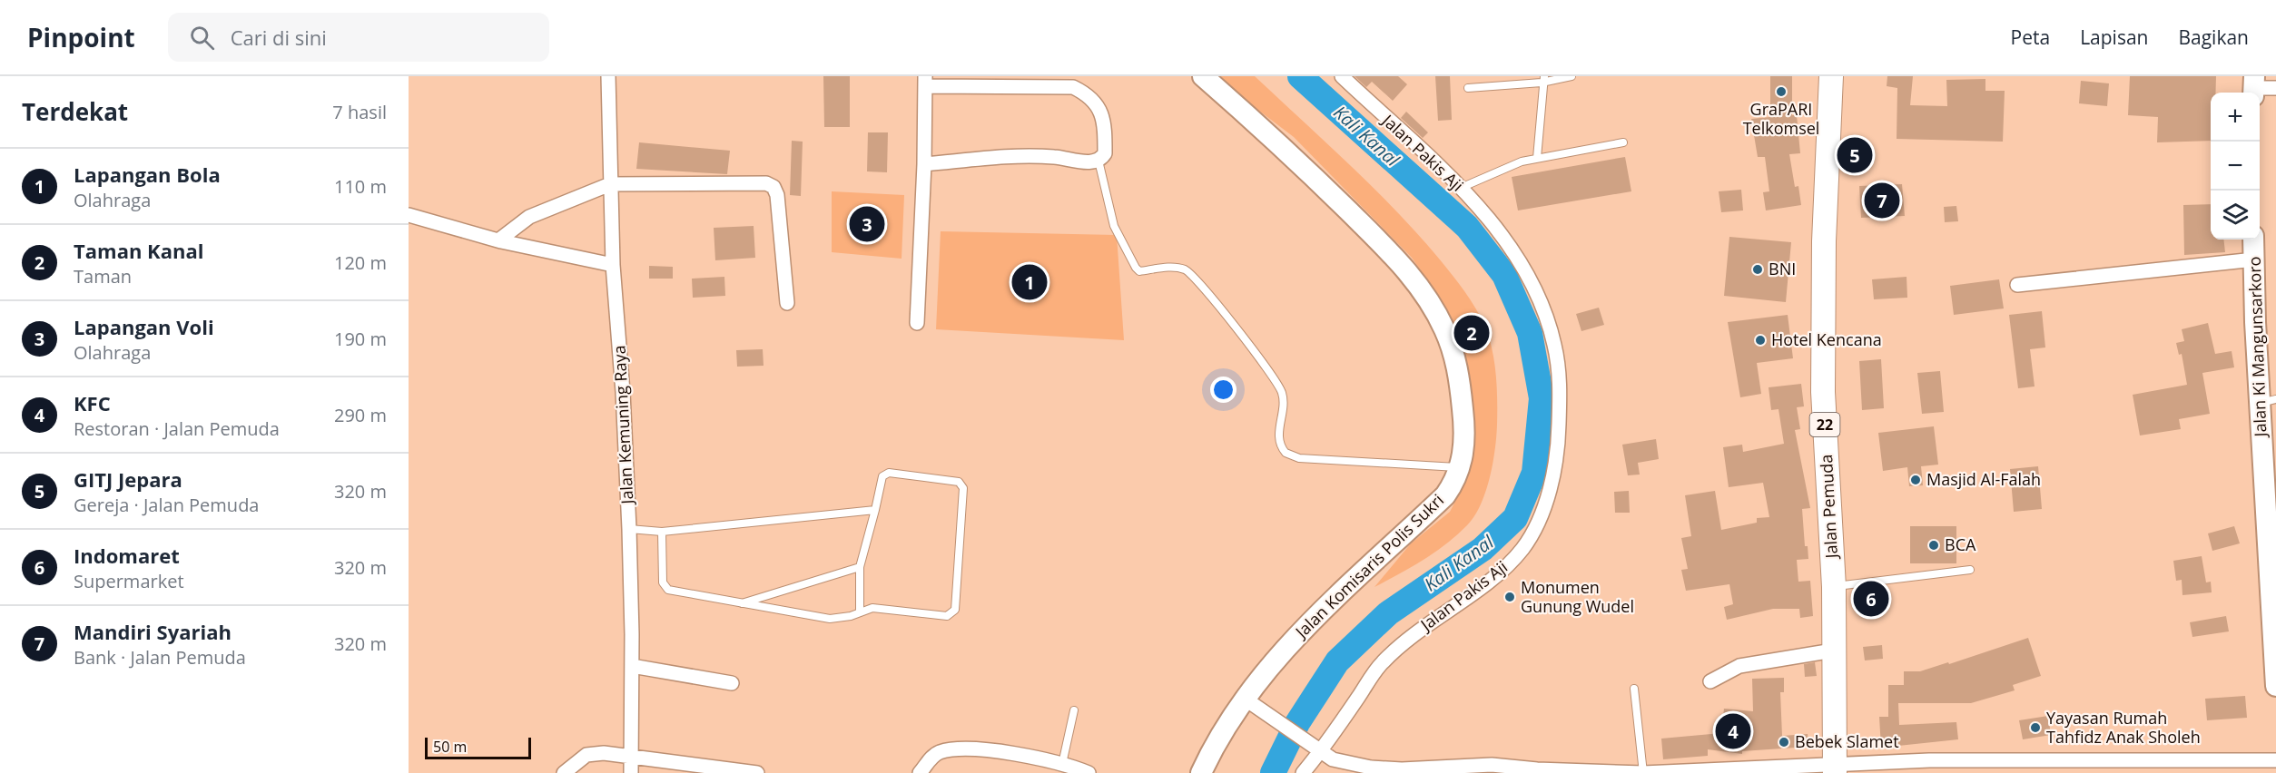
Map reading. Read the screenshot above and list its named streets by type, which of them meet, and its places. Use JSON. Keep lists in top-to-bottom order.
{
  "streets": {
    "highway": ["22", "Jalan Pemuda"],
    "main road": ["Jalan Ki Mangunsarkoro", "Jalan Komisaris Polis Sukri"],
    "street": ["Jalan Pakis Aji", "Jalan Kemuning Raya"]
  },
  "water": ["Kali Kanal"],
  "places": [
    "GraPARI Telkomsel",
    "BNI",
    "Hotel Kencana",
    "Masjid Al-Falah",
    "BCA",
    "Monumen Gunung Wudel",
    "Yayasan Rumah Tahfidz Anak Sholeh",
    "Bebek Slamet"
  ],
  "scale_bar": "50 m",
  "page": {
    "header": "Pinpoint",
    "search": "Cari di sini",
    "nav": ["Peta", "Lapisan", "Bagikan"],
    "heading": ["Terdekat", "7 hasil"],
    "map_buttons": ["+", "−"],
    "pins": [
      "5",
      "7",
      "3",
      "1",
      "2",
      "6",
      "4"
    ],
    "list": [
      {
        "mark": "1",
        "name": "Lapangan Bola",
        "note": "Olahraga",
        "value": "110 m"
      },
      {
        "mark": "2",
        "name": "Taman Kanal",
        "note": "Taman",
        "value": "120 m"
      },
      {
        "mark": "3",
        "name": "Lapangan Voli",
        "note": "Olahraga",
        "value": "190 m"
      },
      {
        "mark": "4",
        "name": "KFC",
        "note": "Restoran · Jalan Pemuda",
        "value": "290 m"
      },
      {
        "mark": "5",
        "name": "GITJ Jepara",
        "note": "Gereja · Jalan Pemuda",
        "value": "320 m"
      },
      {
        "mark": "6",
        "name": "Indomaret",
        "note": "Supermarket",
        "value": "320 m"
      },
      {
        "mark": "7",
        "name": "Mandiri Syariah",
        "note": "Bank · Jalan Pemuda",
        "value": "320 m"
      }
    ],
    "scale": "50 m"
  }
}
